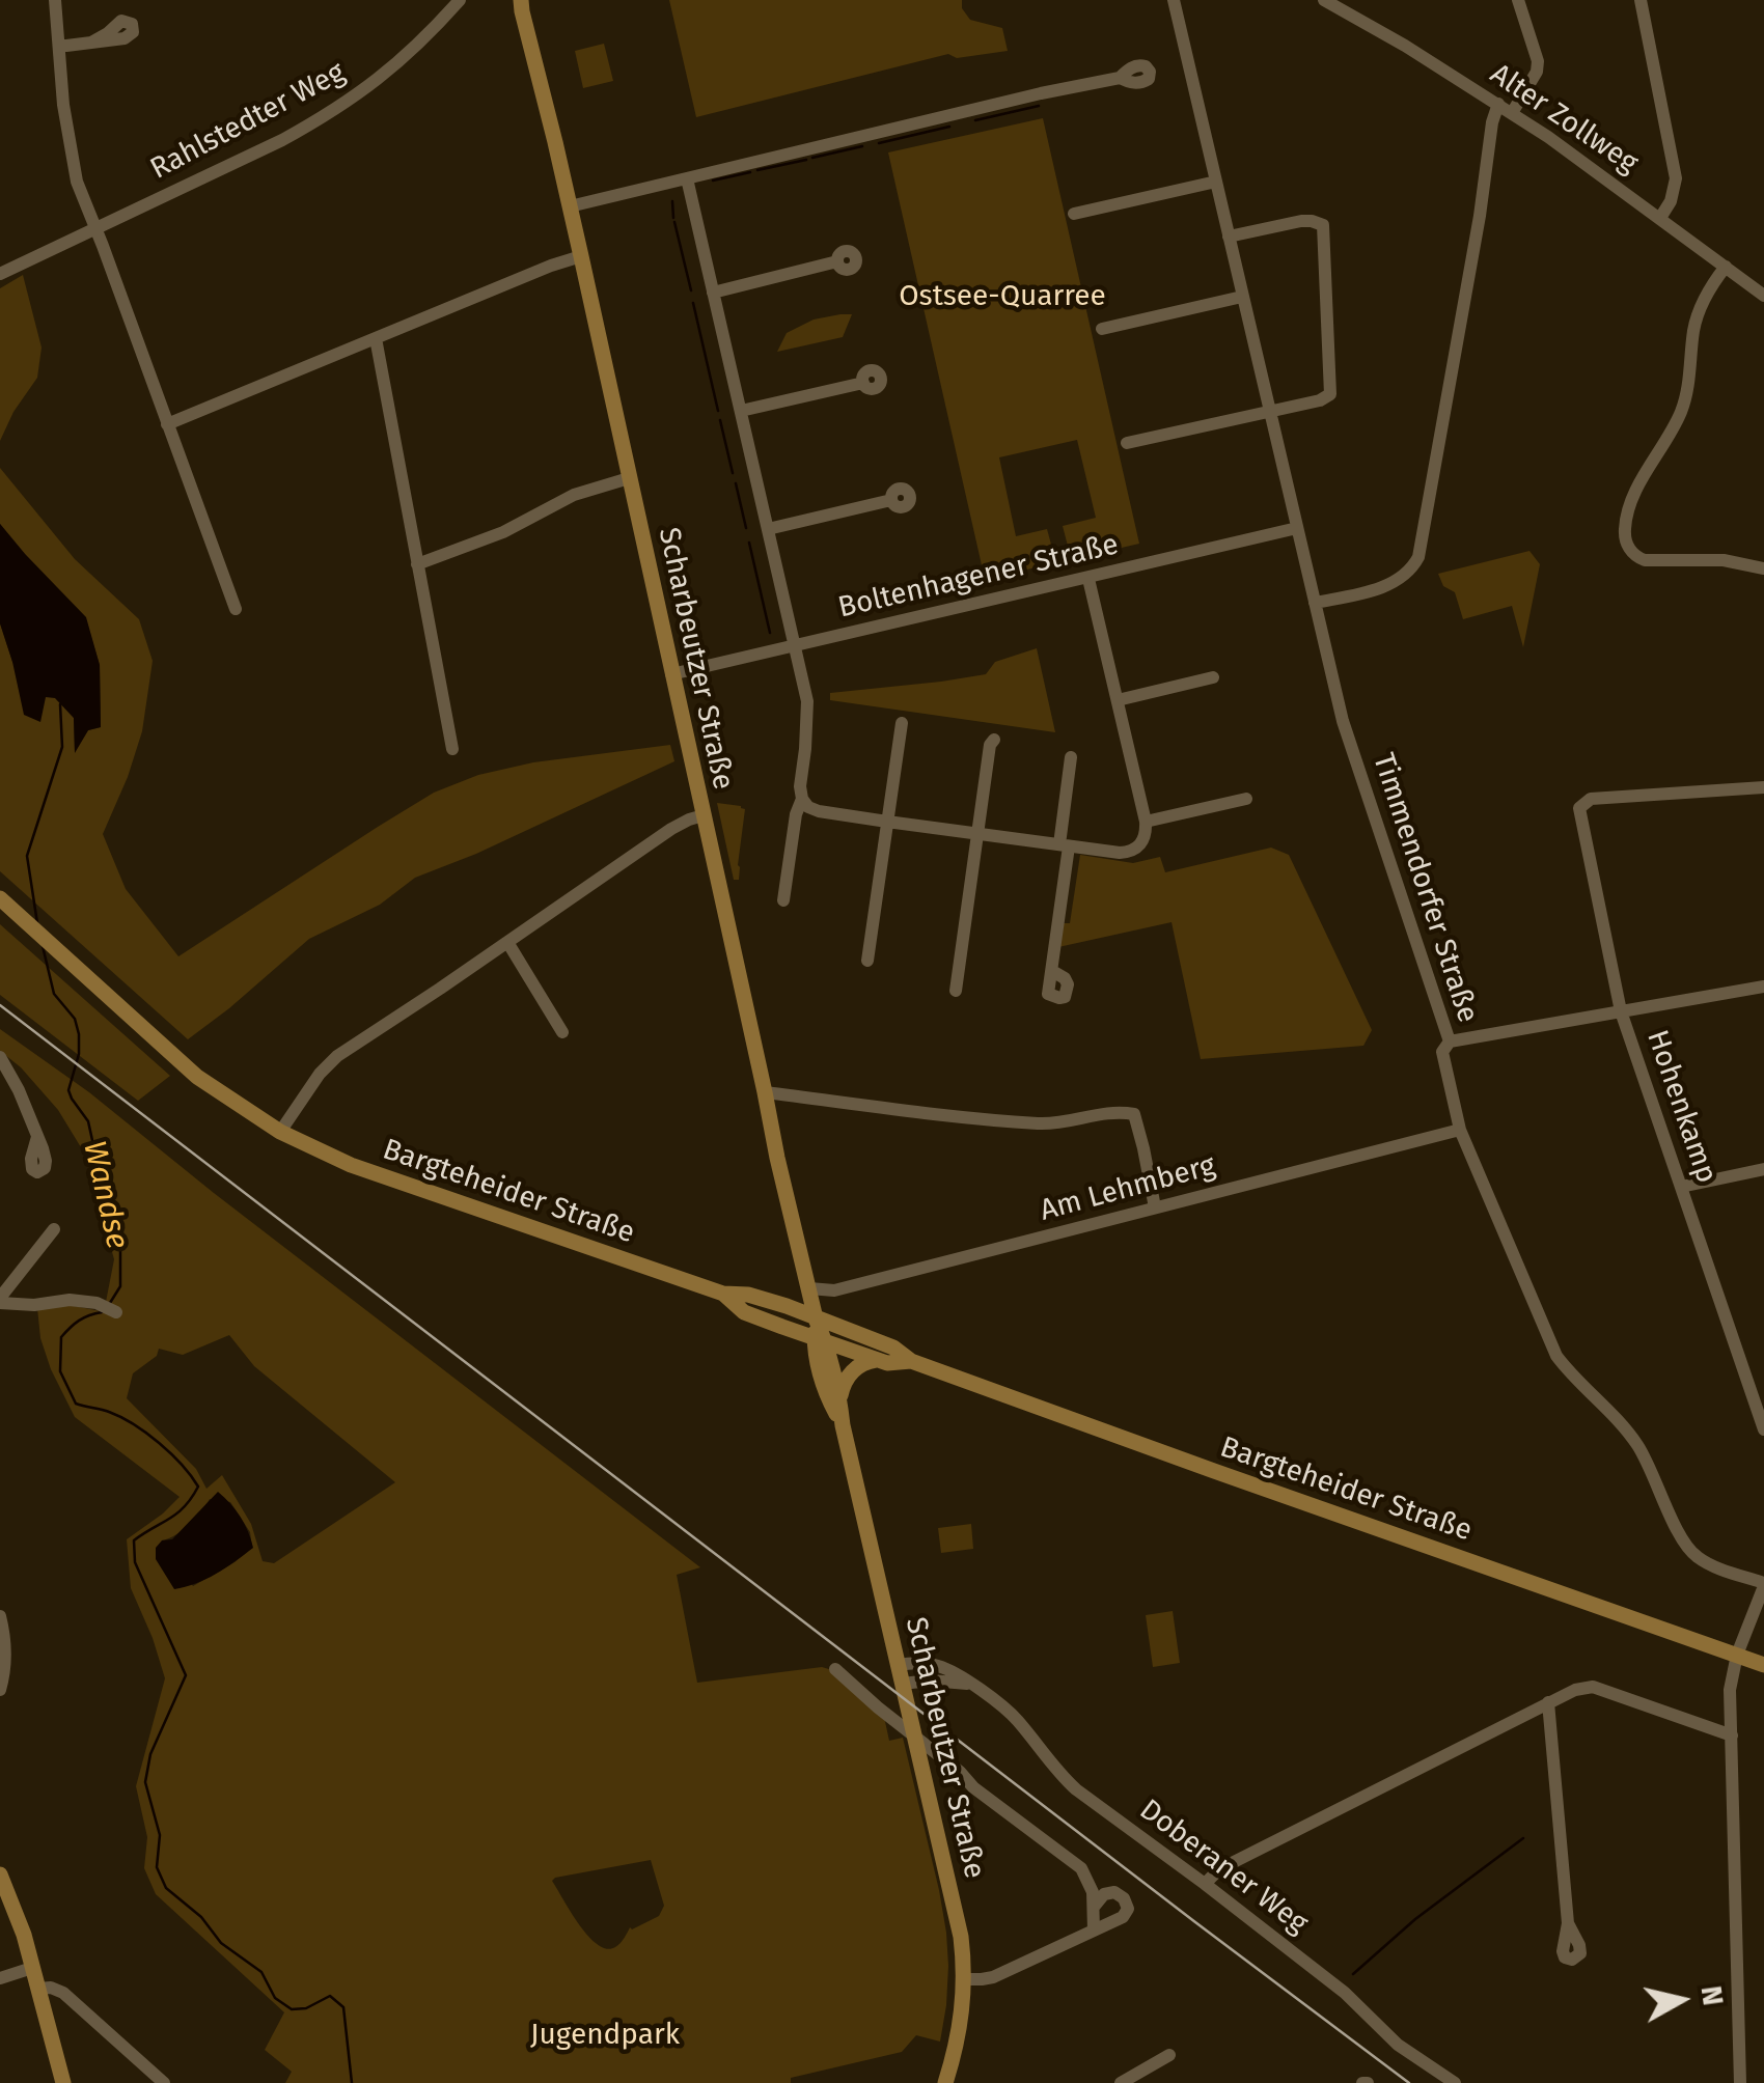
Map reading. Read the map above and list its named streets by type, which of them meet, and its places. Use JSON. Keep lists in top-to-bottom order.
{
  "streets": {
    "main road": ["Scharbeutzer Straße", "Bargteheider Straße"],
    "street": [
      "Alter Zollweg",
      "Rahlstedter Weg",
      "Boltenhagener Straße",
      "Timmendorfer Straße",
      "Hohenkamp",
      "Am Lehmberg",
      "Doberaner Weg"
    ]
  },
  "crossings": [
    ["Boltenhagener Straße", "Scharbeutzer Straße"],
    ["Boltenhagener Straße", "Timmendorfer Straße"],
    ["Scharbeutzer Straße", "Am Lehmberg"],
    ["Scharbeutzer Straße", "Bargteheider Straße"],
    ["Scharbeutzer Straße", "Doberaner Weg"],
    ["Timmendorfer Straße", "Am Lehmberg"]
  ],
  "water": ["Wandse"],
  "parks": ["Ostsee-Quarree", "Jugendpark"],
  "north": "right"
}
